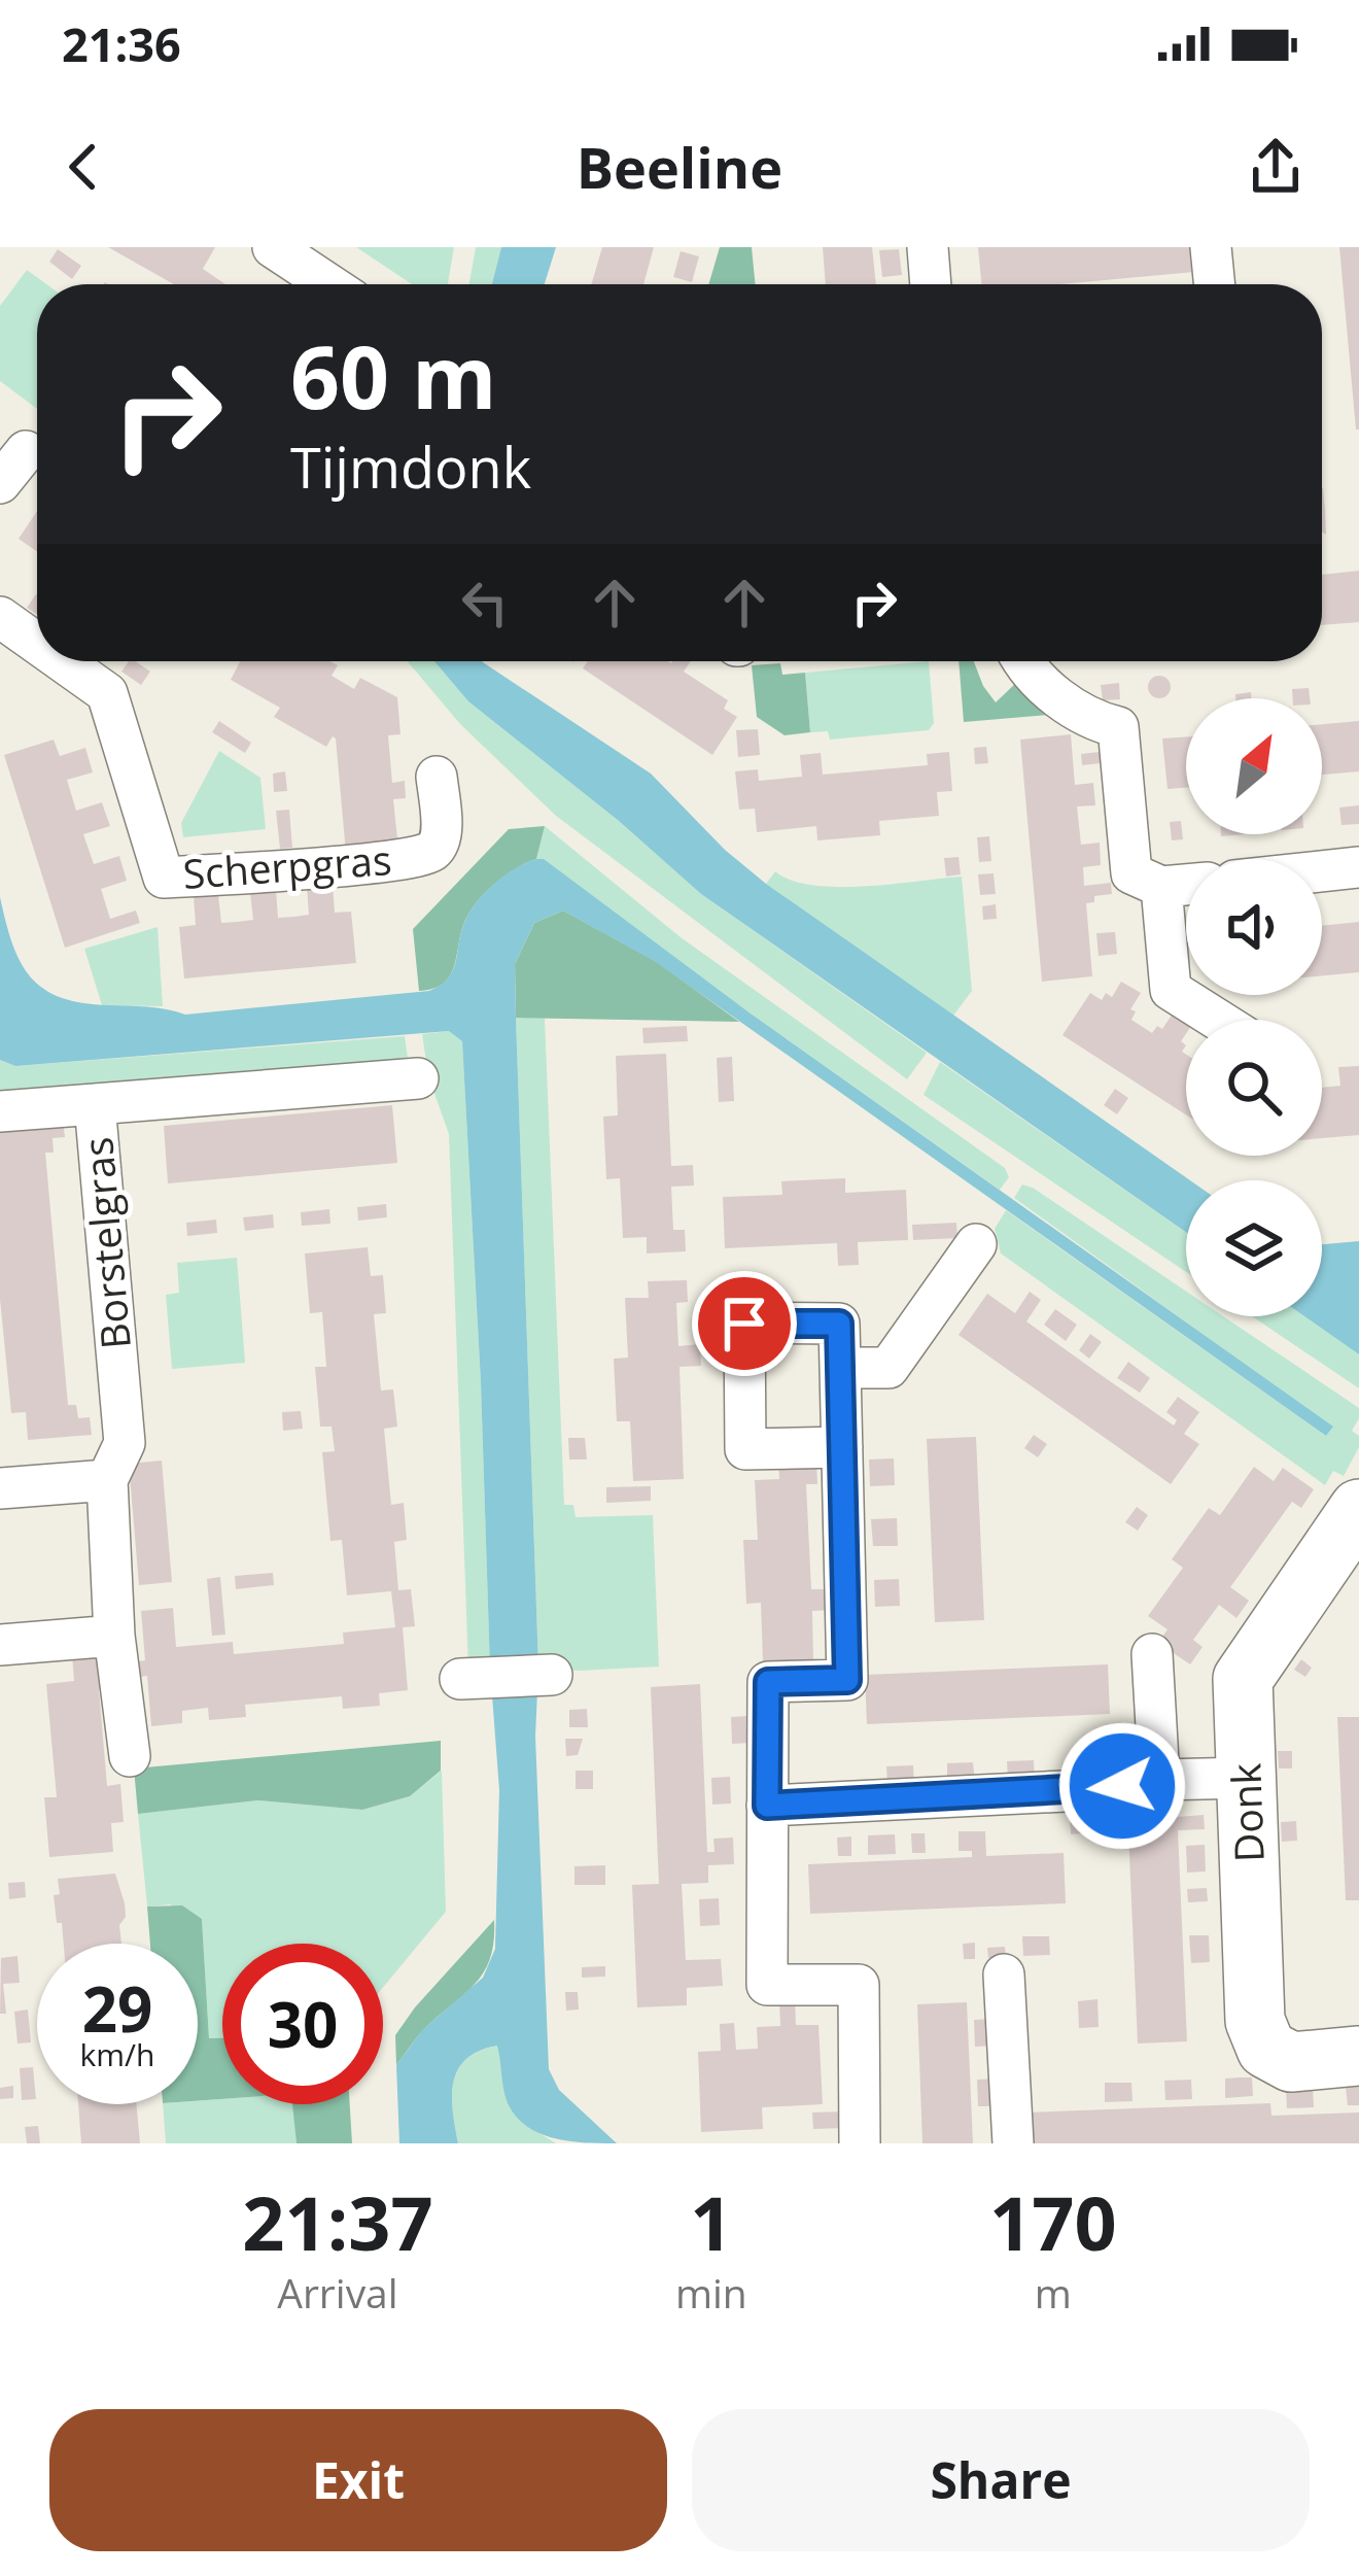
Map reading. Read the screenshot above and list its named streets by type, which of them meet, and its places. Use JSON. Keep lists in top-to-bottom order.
{
  "streets": {
    "street": ["Scherpgras", "Borstelgras", "Donk"]
  },
  "north": "top right",
  "page": {
    "status": "21:36",
    "header": "Beeline",
    "turn": ["60 m", "Tijmdonk"],
    "speed": "29 km/h",
    "limit": "30",
    "eta": [
      "21:37",
      "Arrival",
      "1",
      "min",
      "170",
      "m"
    ],
    "buttons": ["Exit", "Share"]
  }
}
